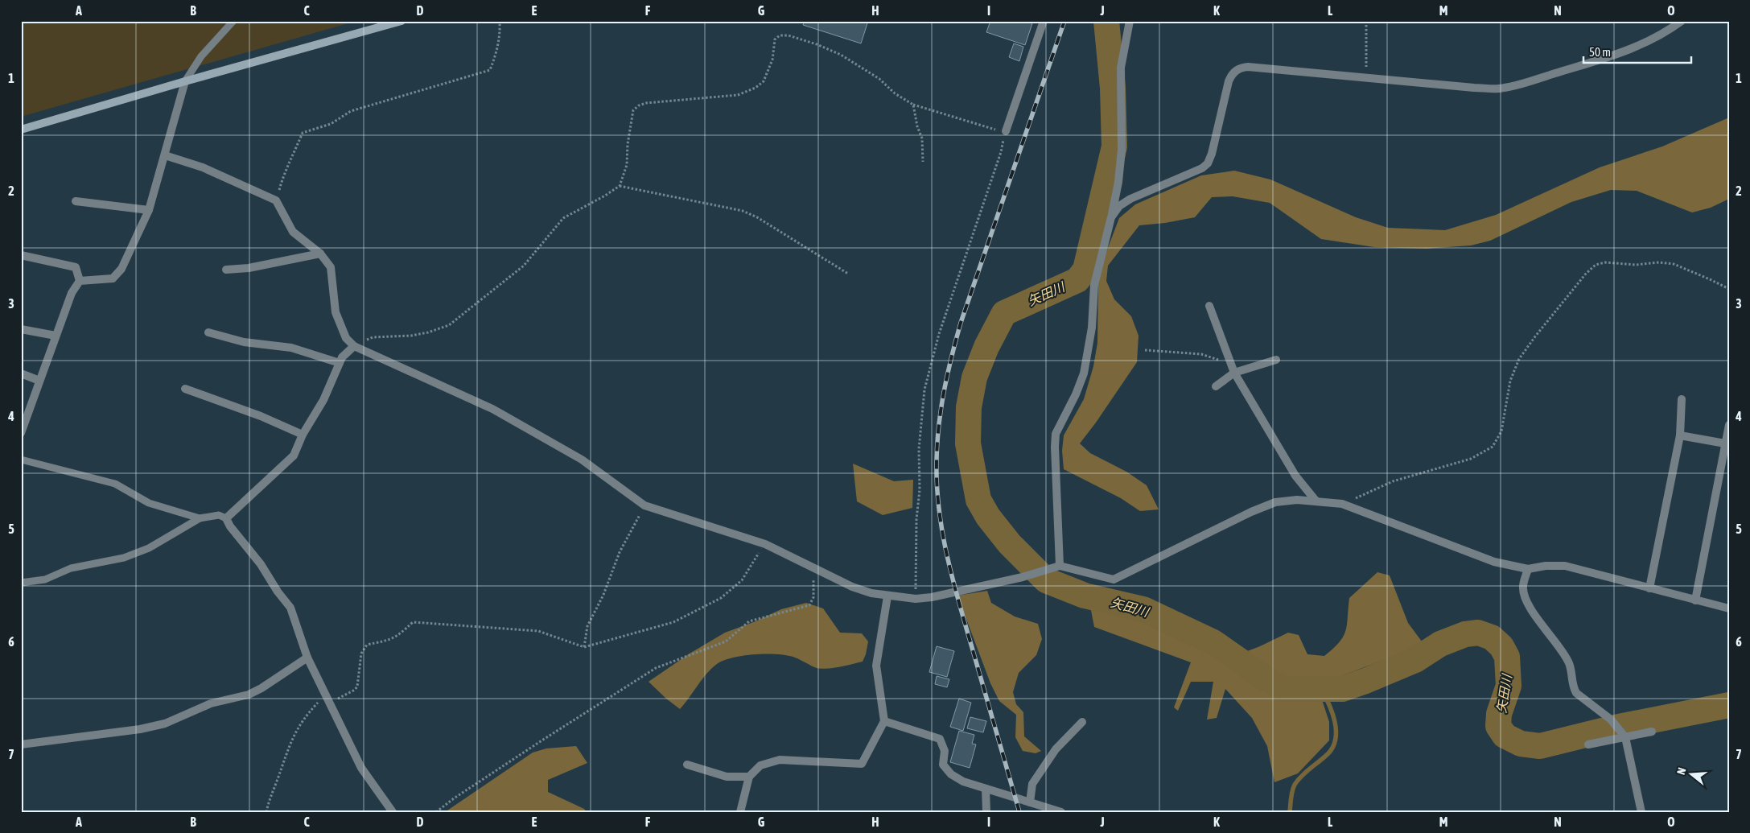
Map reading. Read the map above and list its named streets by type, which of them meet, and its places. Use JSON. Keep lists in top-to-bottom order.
{
  "water": ["矢田川"],
  "scale_bar": "50 m",
  "north": "left",
  "grid": {
    "columns": [
      "A",
      "B",
      "C",
      "D",
      "E",
      "F",
      "G",
      "H",
      "I",
      "J",
      "K",
      "L",
      "M",
      "N",
      "O"
    ],
    "rows": [
      "1",
      "2",
      "3",
      "4",
      "5",
      "6",
      "7"
    ]
  }
}
